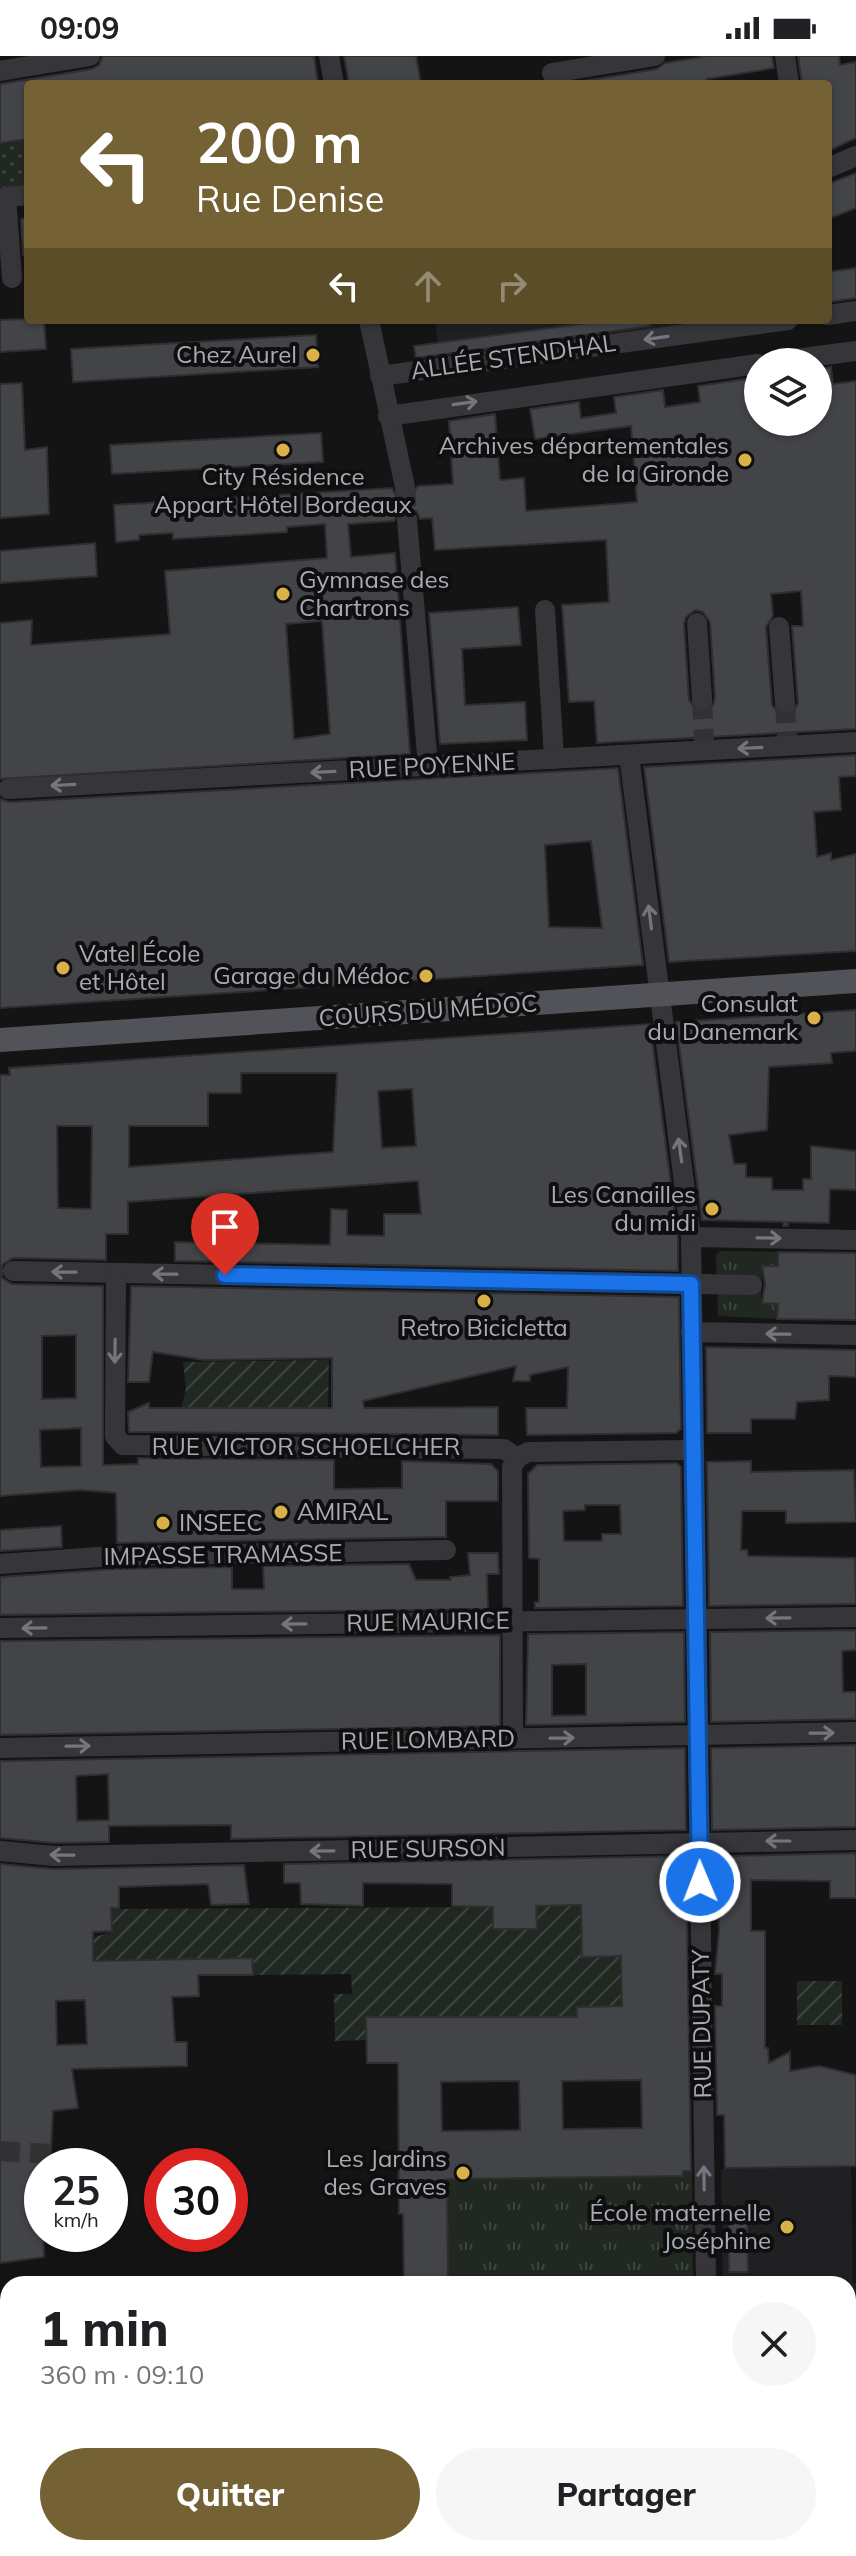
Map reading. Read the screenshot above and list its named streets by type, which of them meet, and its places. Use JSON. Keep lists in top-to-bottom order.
{
  "streets": {
    "main road": ["COURS DU MÉDOC"],
    "street": [
      "ALLÉE STENDHAL",
      "RUE POYENNE",
      "RUE VICTOR SCHOELCHER",
      "IMPASSE TRAMASSE",
      "RUE MAURICE",
      "RUE LOMBARD",
      "RUE SURSON",
      "RUE DUPATY"
    ]
  },
  "crossings": [
    ["RUE POYENNE", "RUE DUPATY"],
    ["COURS DU MÉDOC", "RUE DUPATY"],
    ["RUE MAURICE", "RUE DUPATY"],
    ["RUE LOMBARD", "RUE DUPATY"],
    ["RUE SURSON", "RUE DUPATY"]
  ],
  "one_way": [
    "RUE POYENNE",
    "RUE MAURICE",
    "RUE LOMBARD",
    "RUE SURSON",
    "RUE DUPATY"
  ],
  "places": [
    "Chez Aurel",
    "City Résidence Appart Hôtel Bordeaux",
    "Archives départementales de la Gironde",
    "Gymnase des Chartrons",
    "Vatel École et Hôtel",
    "Garage du Médoc",
    "Consulat du Danemark",
    "Les Canailles du midi",
    "Retro Bicicletta",
    "AMIRAL",
    "INSEEC",
    "Les Jardins des Graves",
    "École maternelle Joséphine"
  ],
  "page": {
    "status": "09:09",
    "turn": ["200 m", "Rue Denise"],
    "speed": "25 km/h",
    "limit": "30",
    "heading": ["1 min", "360 m · 09:10"],
    "buttons": ["Quitter", "Partager"]
  }
}
